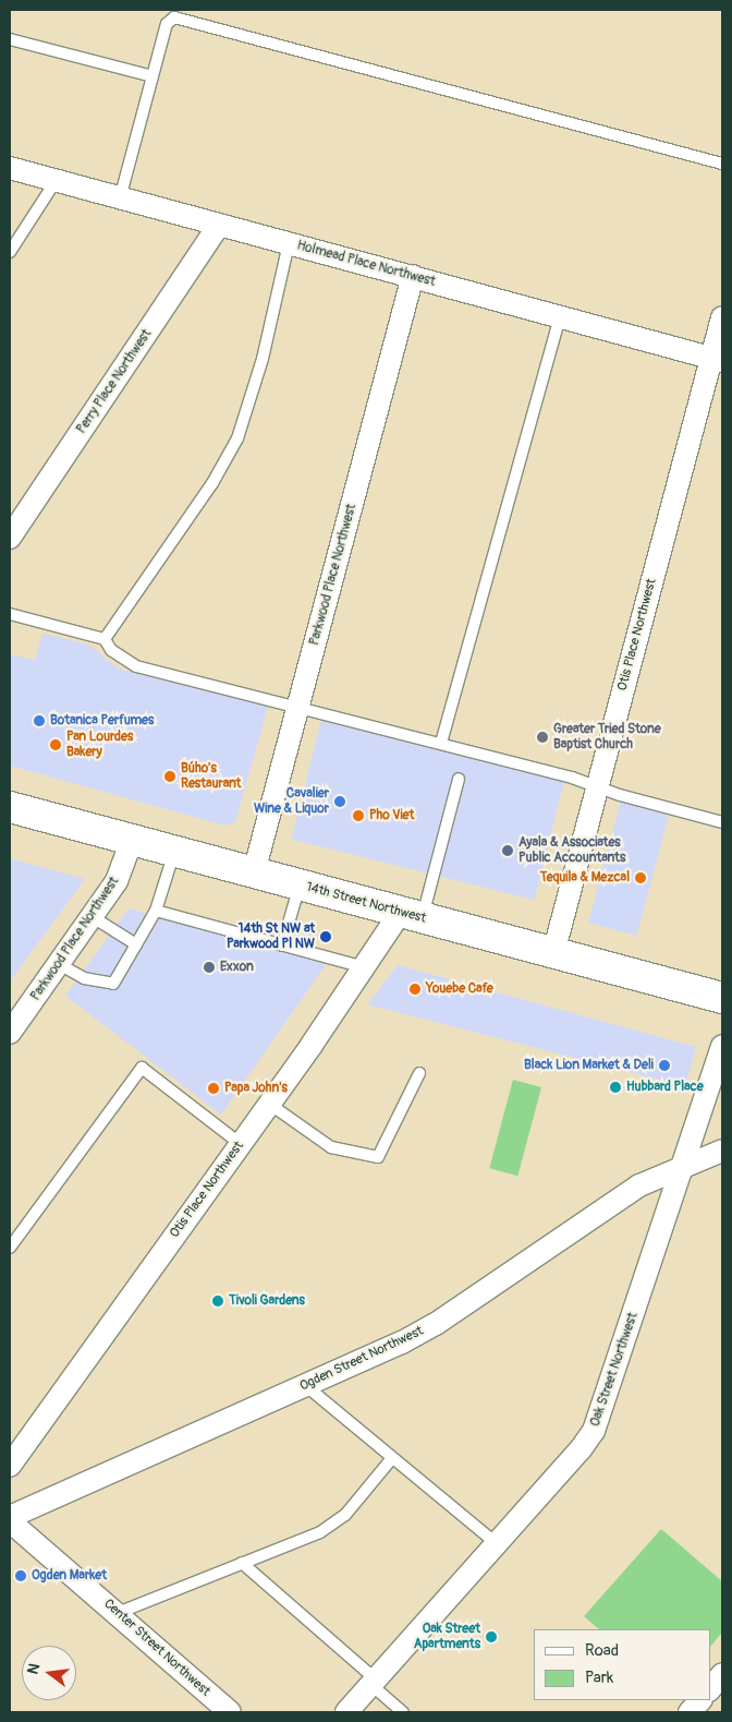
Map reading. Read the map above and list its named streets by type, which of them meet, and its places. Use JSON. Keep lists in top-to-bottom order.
{
  "streets": {
    "main road": ["14th Street Northwest"],
    "street": [
      "Holmead Place Northwest",
      "Perry Place Northwest",
      "Parkwood Place Northwest",
      "Otis Place Northwest",
      "Ogden Street Northwest",
      "Oak Street Northwest",
      "Center Street Northwest"
    ]
  },
  "crossings": [
    ["Holmead Place Northwest", "Perry Place Northwest"],
    ["Holmead Place Northwest", "Parkwood Place Northwest"],
    ["Holmead Place Northwest", "Otis Place Northwest"],
    ["Parkwood Place Northwest", "14th Street Northwest"],
    ["Otis Place Northwest", "14th Street Northwest"],
    ["Ogden Street Northwest", "Oak Street Northwest"]
  ],
  "places": [
    "Botanica Perfumes",
    "Greater Tried Stone Baptist Church",
    "Pan Lourdes Bakery",
    "Búho's Restaurant",
    "Cavalier Wine & Liquor",
    "Pho Viet",
    "Ayala & Associates Public Accountants",
    "Tequila & Mezcal",
    "14th St NW at Parkwood Pl NW",
    "Exxon",
    "Youebe Cafe",
    "Black Lion Market & Deli",
    "Hubbard Place",
    "Papa John's",
    "Tivoli Gardens",
    "Ogden Market",
    "Oak Street Apartments"
  ],
  "legend": ["Road", "Park"],
  "north": "left"
}
